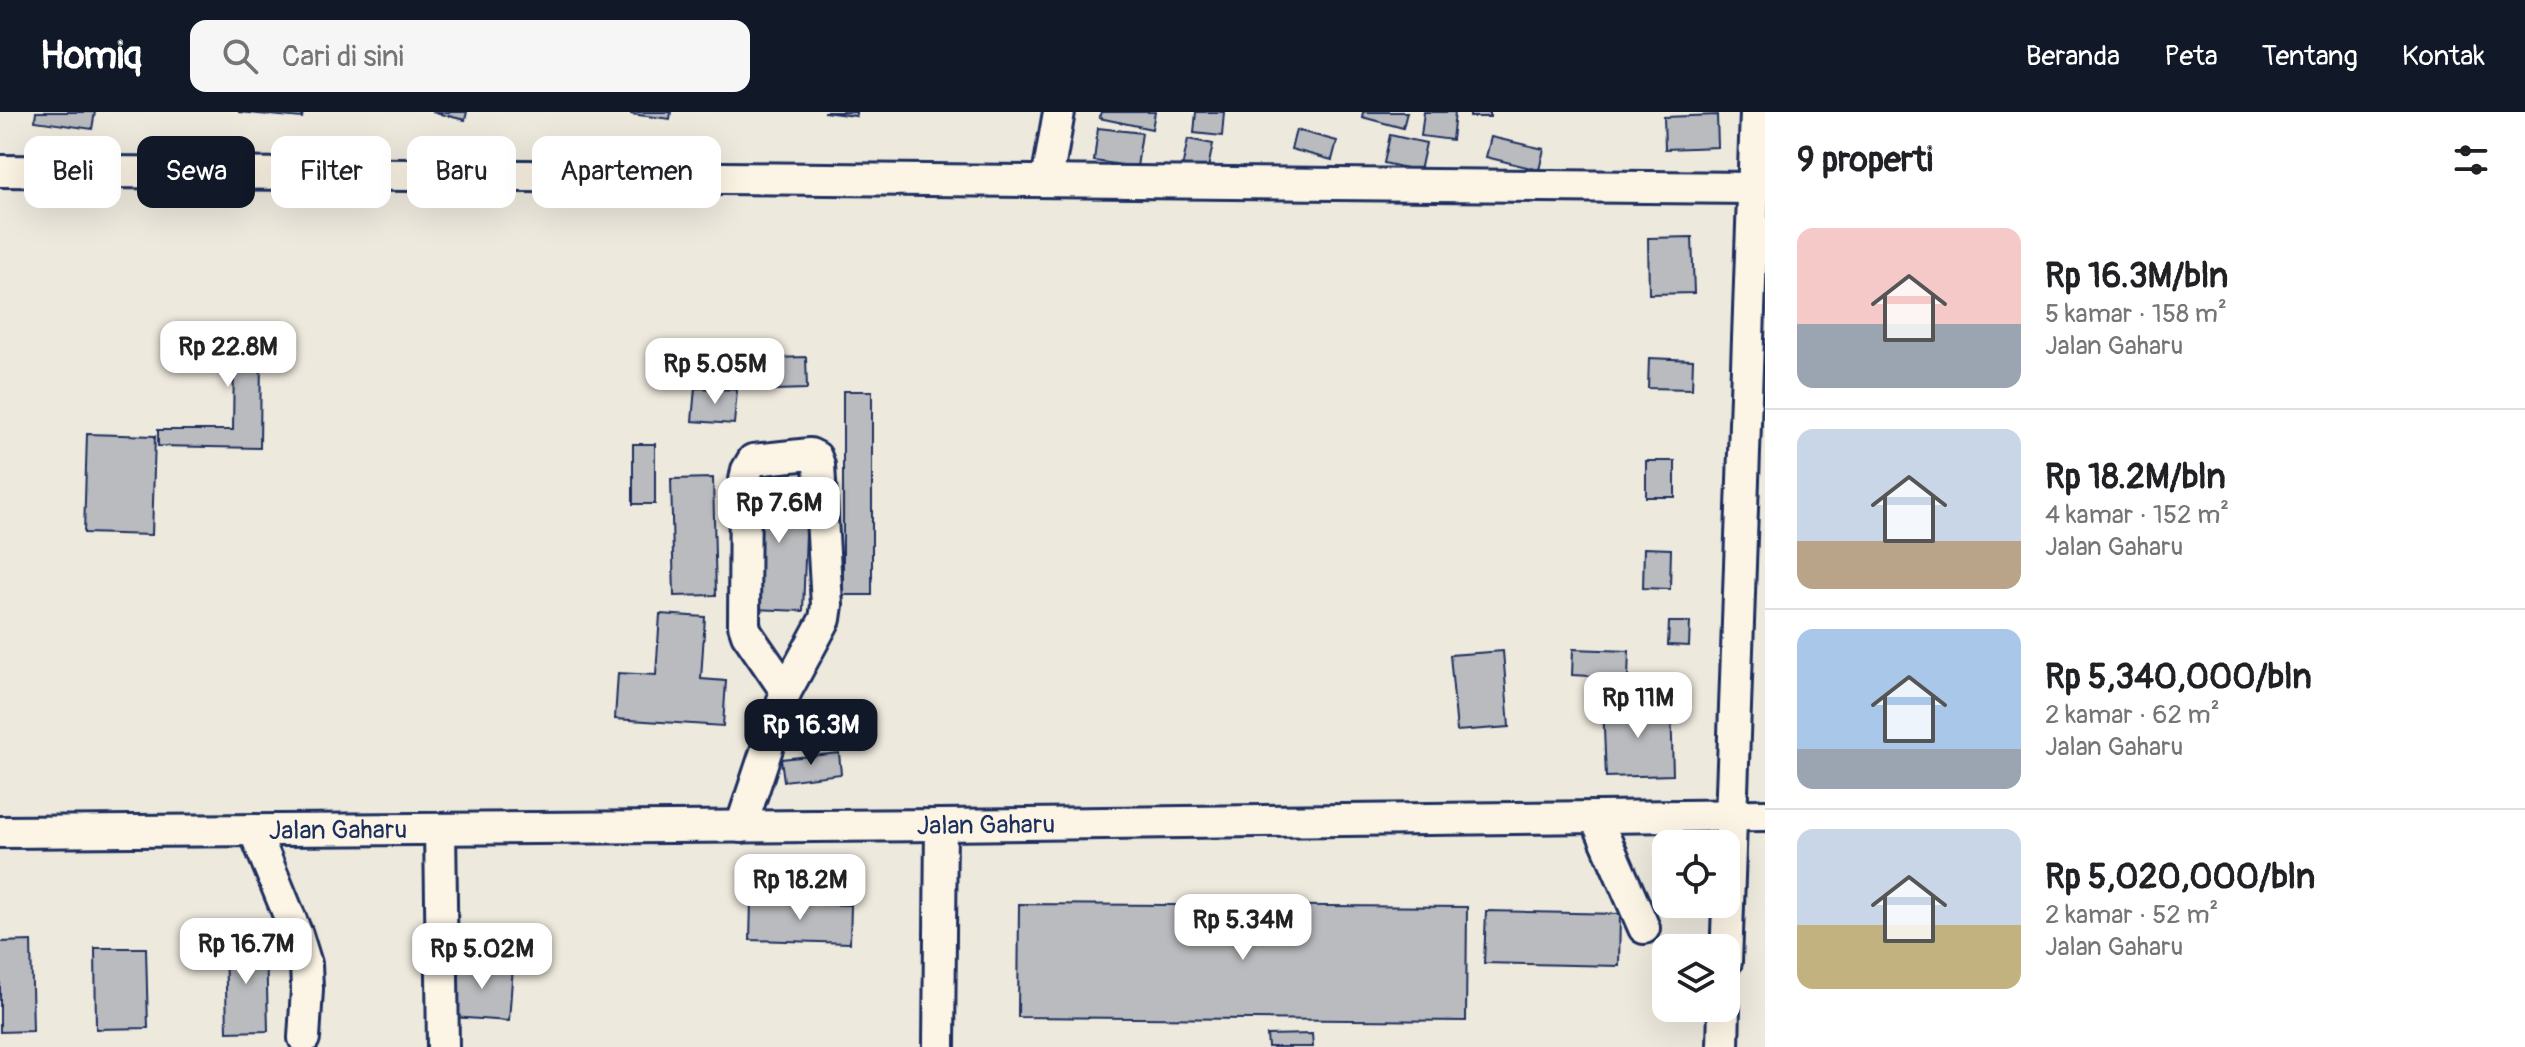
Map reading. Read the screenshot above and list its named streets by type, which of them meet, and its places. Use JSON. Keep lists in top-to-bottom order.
{
  "streets": {
    "street": ["Jalan Gaharu"]
  },
  "page": {
    "header": "Homiq",
    "search": "Cari di sini",
    "nav": [
      "Beranda",
      "Peta",
      "Tentang",
      "Kontak"
    ],
    "heading": "9 properti",
    "chip": [
      "Beli",
      "Sewa",
      "Filter",
      "Baru",
      "Apartemen"
    ],
    "list": [
      {
        "name": "Rp 16.3M/bln",
        "note": "5 kamar · 158 m² · Jalan Gaharu"
      },
      {
        "name": "Rp 18.2M/bln",
        "note": "4 kamar · 152 m² · Jalan Gaharu"
      },
      {
        "name": "Rp 5,340,000/bln",
        "note": "2 kamar · 62 m² · Jalan Gaharu"
      },
      {
        "name": "Rp 5,020,000/bln",
        "note": "2 kamar · 52 m² · Jalan Gaharu"
      }
    ],
    "price": [
      "Rp 22.8M",
      "Rp 5.05M",
      "Rp 7.6M",
      "Rp 11M",
      "Rp 16.3M",
      "Rp 18.2M",
      "Rp 5.34M",
      "Rp 16.7M",
      "Rp 5.02M"
    ]
  }
}
